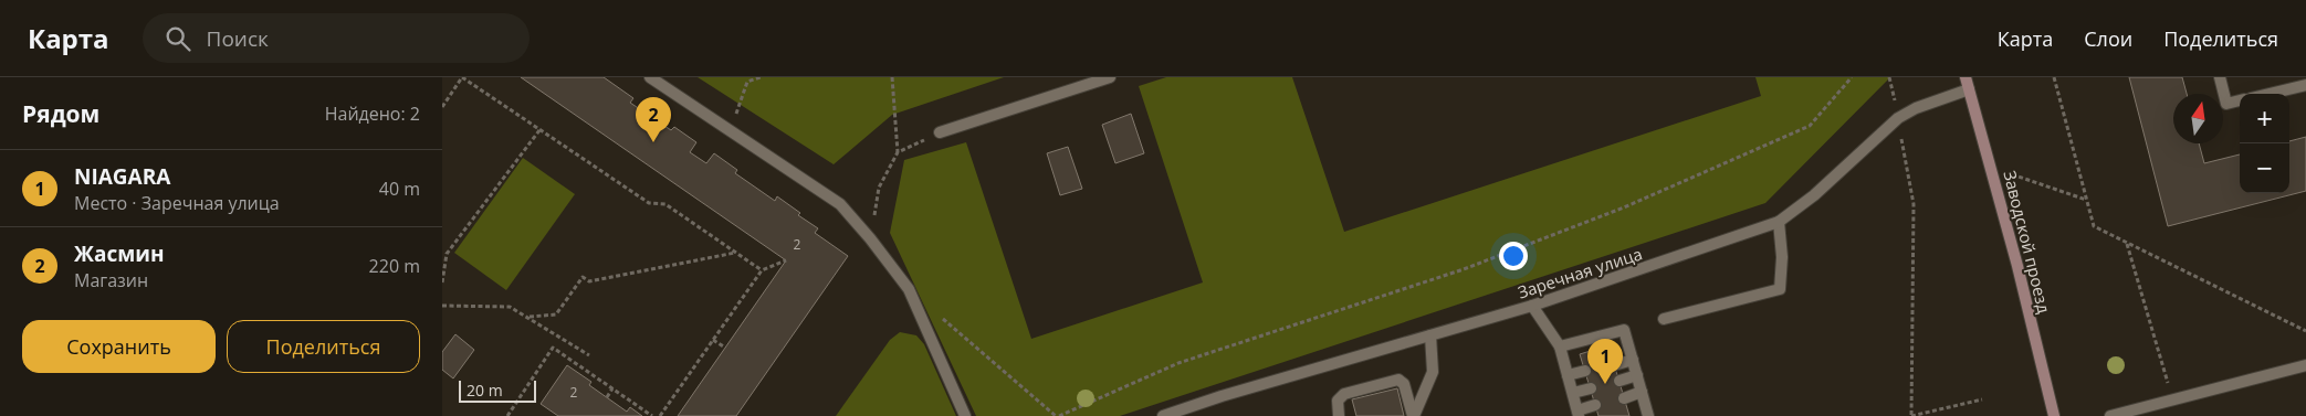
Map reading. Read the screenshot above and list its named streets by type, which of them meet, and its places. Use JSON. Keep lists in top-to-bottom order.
{
  "streets": {
    "main road": ["Заводской проезд"],
    "street": ["Заречная улица"]
  },
  "crossings": [
    ["Заводской проезд", "Заречная улица"]
  ],
  "house_numbers": ["2", "2"],
  "scale_bar": "20 m",
  "north": "top",
  "page": {
    "header": "Карта",
    "search": "Поиск",
    "nav": ["Карта", "Слои", "Поделиться"],
    "heading": ["Рядом", "Найдено: 2"],
    "map_buttons": ["+", "−"],
    "pins": ["2", "1"],
    "list": [
      {
        "mark": "1",
        "name": "NIAGARA",
        "note": "Место · Заречная улица",
        "value": "40 m"
      },
      {
        "mark": "2",
        "name": "Жасмин",
        "note": "Магазин",
        "value": "220 m"
      }
    ],
    "buttons": ["Сохранить", "Поделиться"],
    "scale": "20 m"
  }
}
